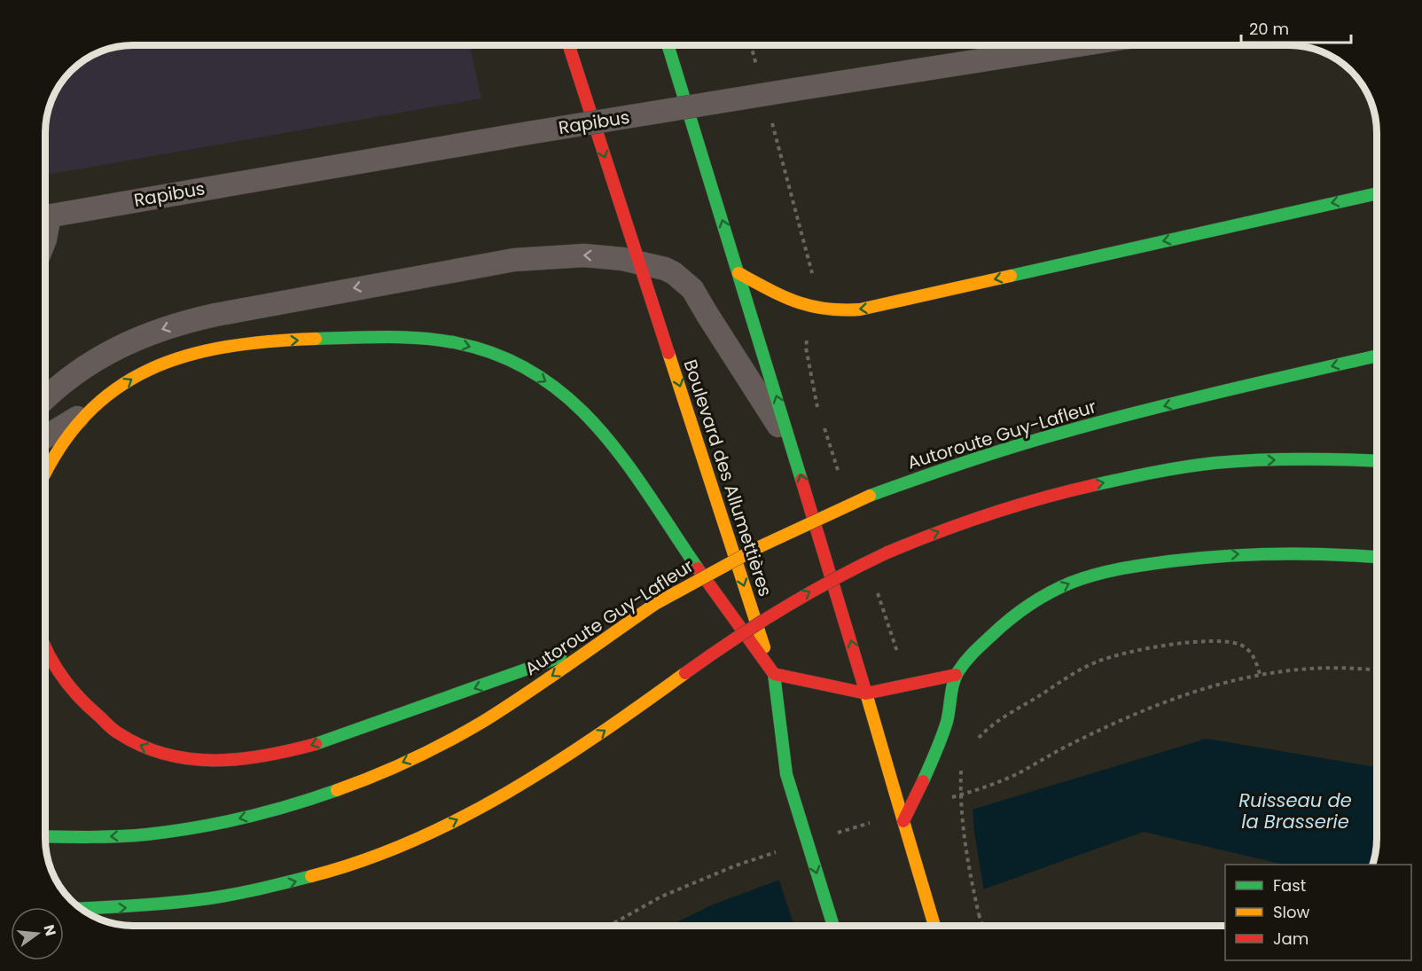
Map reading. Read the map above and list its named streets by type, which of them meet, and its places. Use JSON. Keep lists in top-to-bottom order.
{
  "streets": {
    "main road": ["Autoroute Guy-Lafleur", "Boulevard des Allumettières"],
    "lane": ["Rapibus"]
  },
  "water": ["Ruisseau de la Brasserie"],
  "legend": ["Fast", "Slow", "Jam"],
  "scale_bar": "20 m",
  "north": "right"
}
